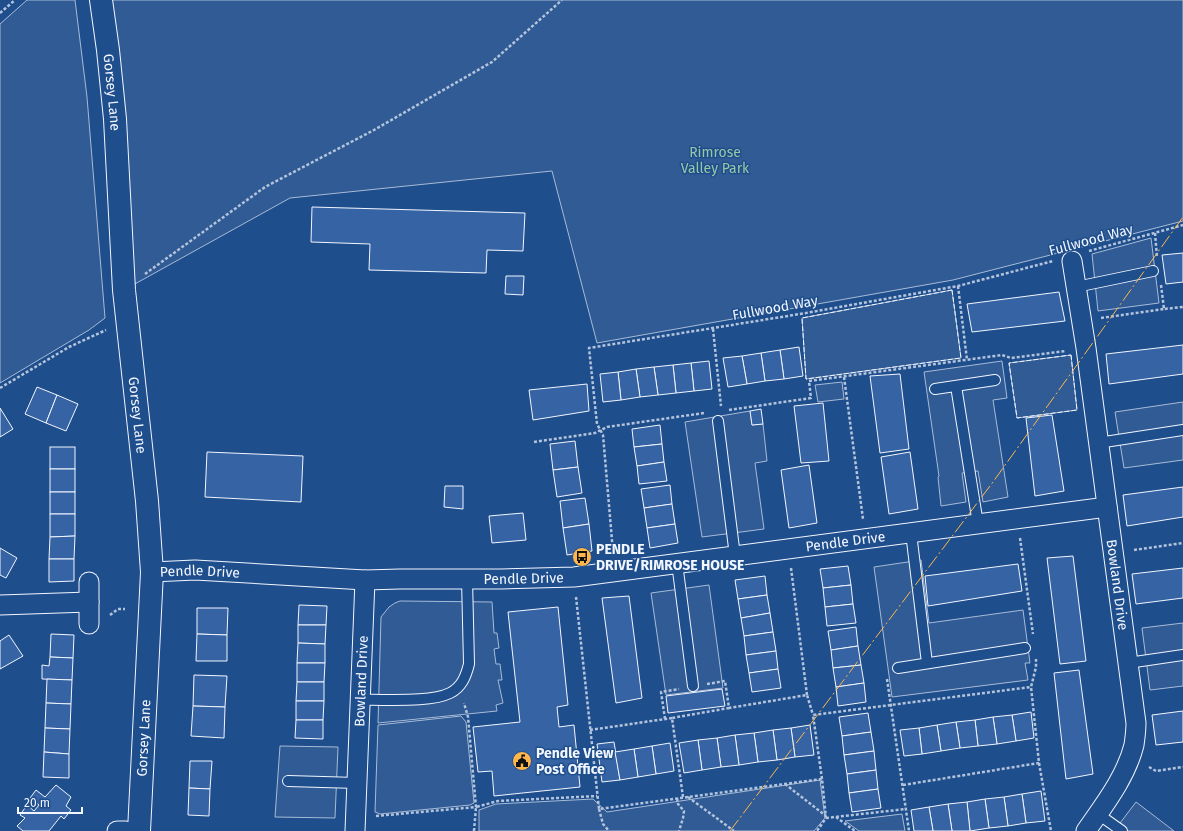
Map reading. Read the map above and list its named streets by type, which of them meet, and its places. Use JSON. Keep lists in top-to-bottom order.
{
  "streets": {
    "main road": ["Gorsey Lane"],
    "street": ["Pendle Drive", "Bowland Drive"],
    "path": ["Fullwood Way"]
  },
  "crossings": [
    ["Gorsey Lane", "Pendle Drive"],
    ["Fullwood Way", "Pendle Drive"],
    ["Fullwood Way", "Bowland Drive"],
    ["Pendle Drive", "Bowland Drive"]
  ],
  "parks": ["Rimrose Valley Park"],
  "places": {
    "bus stop": ["PENDLE DRIVE/RIMROSE HOUSE"],
    "public building": ["Pendle View Post Office"]
  },
  "scale_bar": "20 m"
}
